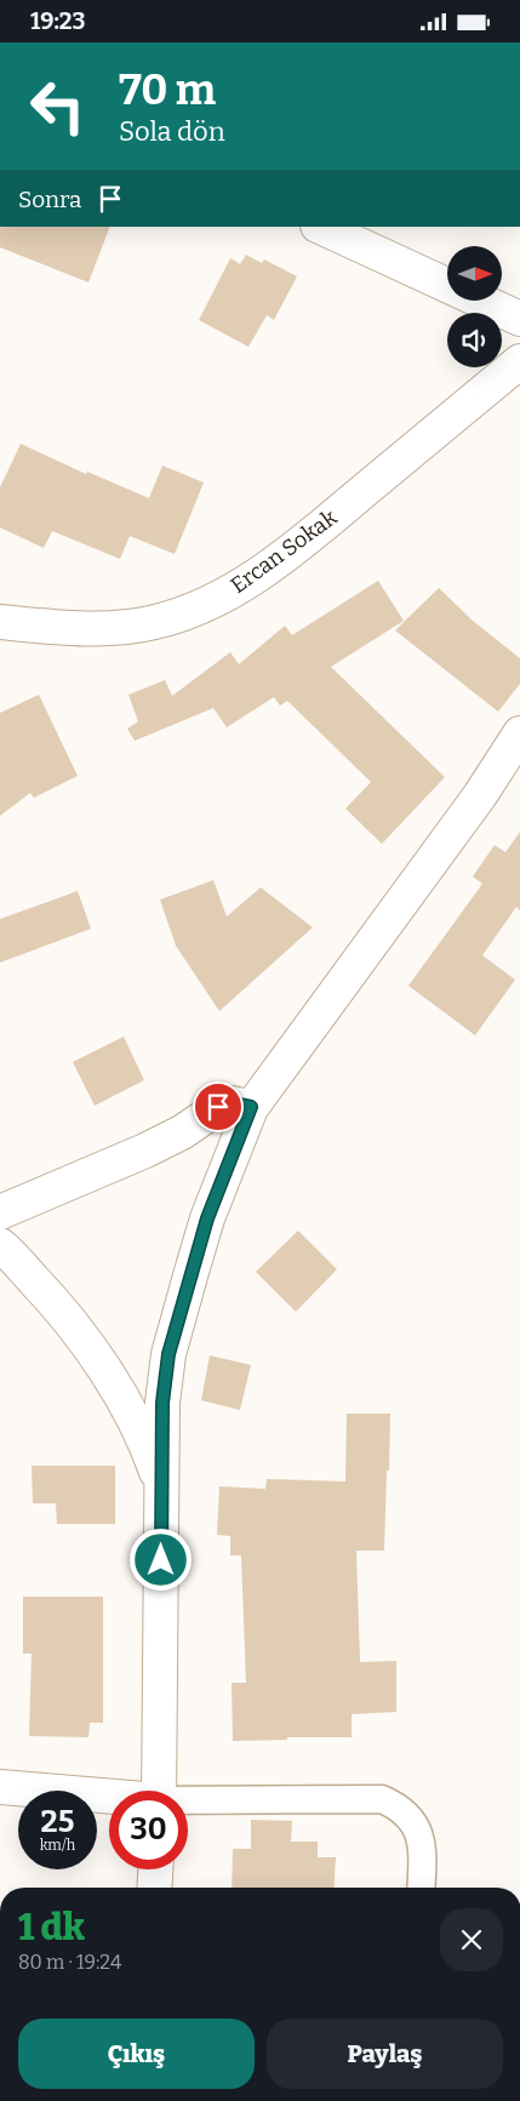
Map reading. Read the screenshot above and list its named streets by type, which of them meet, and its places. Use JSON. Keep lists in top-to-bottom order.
{
  "streets": {
    "street": ["Ercan Sokak"]
  },
  "north": "right",
  "page": {
    "status": "19:23",
    "turn": ["70 m", "Sola dön"],
    "then": "Sonra",
    "speed": "25 km/h",
    "limit": "30",
    "heading": ["1 dk", "80 m · 19:24"],
    "buttons": ["Çıkış", "Paylaş"]
  }
}
